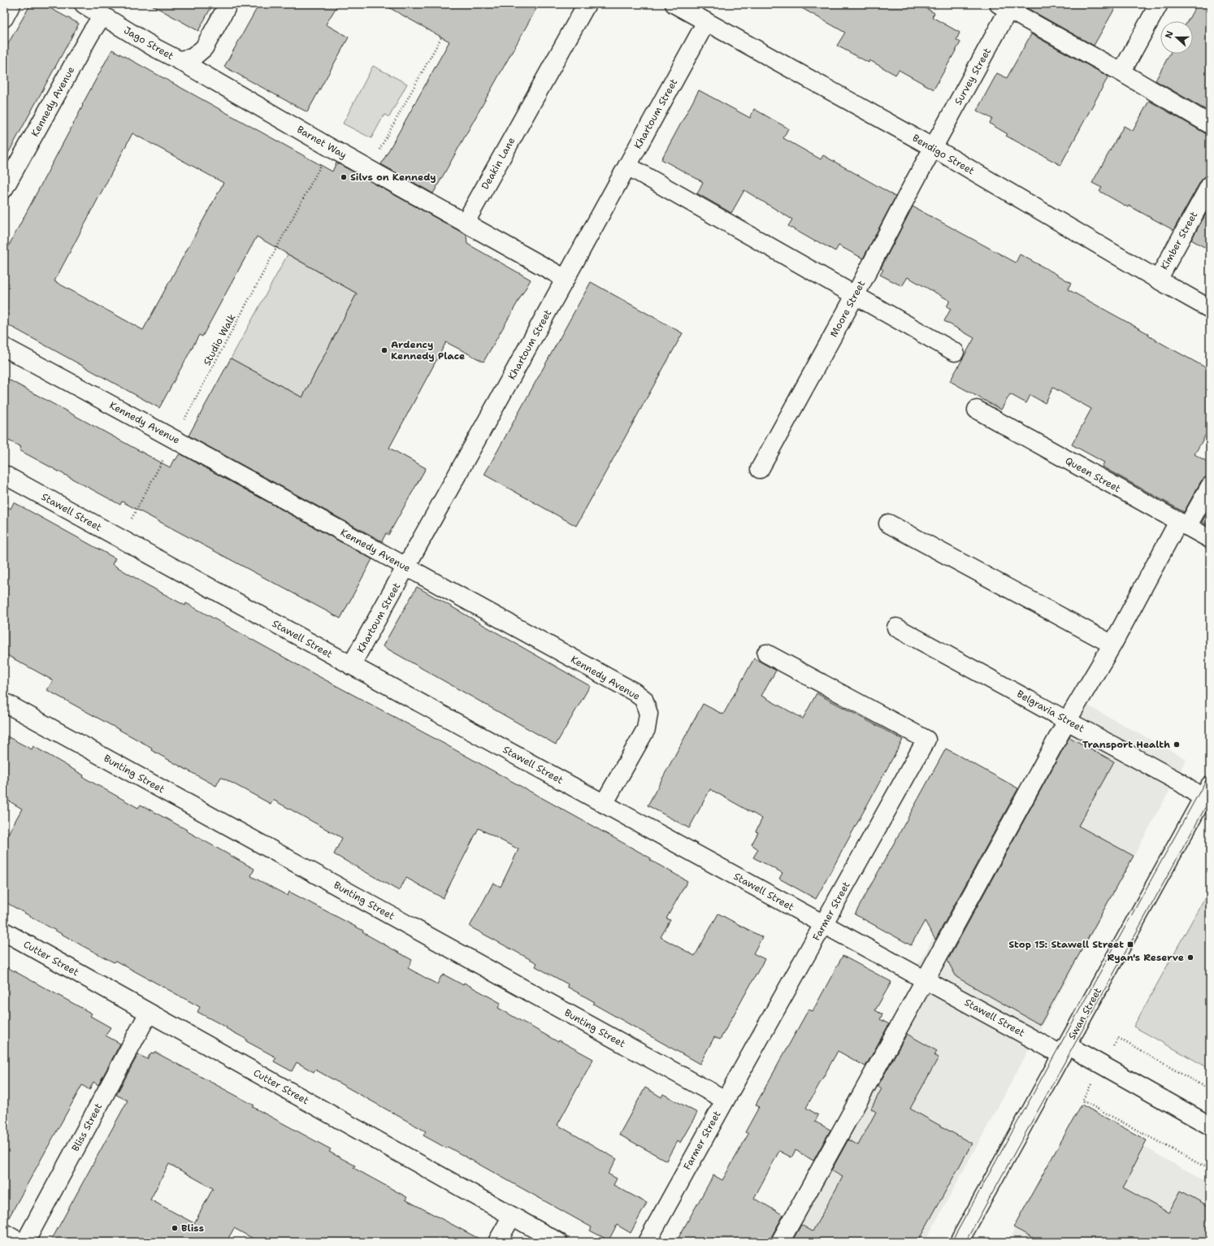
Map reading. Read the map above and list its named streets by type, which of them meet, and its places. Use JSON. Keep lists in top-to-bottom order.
{
  "streets": {
    "street": [
      "Jago Street",
      "Survey Street",
      "Kennedy Avenue",
      "Khartoum Street",
      "Barnet Way",
      "Bendigo Street",
      "Deakin Lane",
      "Kimber Street",
      "Moore Street",
      "Queen Street",
      "Stawell Street",
      "Belgravia Street",
      "Bunting Street",
      "Farmer Street",
      "Cutter Street",
      "Swan Street",
      "Bliss Street"
    ],
    "path": ["Studio Walk"]
  },
  "crossings": [
    ["Jago Street", "Kennedy Avenue"],
    ["Jago Street", "Barnet Way"],
    ["Survey Street", "Bendigo Street"],
    ["Survey Street", "Moore Street"],
    ["Kennedy Avenue", "Khartoum Street"],
    ["Kennedy Avenue", "Studio Walk"],
    ["Kennedy Avenue", "Stawell Street"],
    ["Khartoum Street", "Bendigo Street"],
    ["Khartoum Street", "Stawell Street"],
    ["Barnet Way", "Deakin Lane"],
    ["Barnet Way", "Studio Walk"],
    ["Bendigo Street", "Kimber Street"],
    ["Bendigo Street", "Moore Street"],
    ["Studio Walk", "Stawell Street"],
    ["Stawell Street", "Farmer Street"],
    ["Stawell Street", "Swan Street"],
    ["Belgravia Street", "Swan Street"],
    ["Bunting Street", "Farmer Street"],
    ["Cutter Street", "Bliss Street"]
  ],
  "places": {
    "other": [
      "Silvs on Kennedy",
      "Ardency Kennedy Place",
      "Transport Health",
      "Ryan's Reserve",
      "Bliss"
    ],
    "transit": ["Stop 15: Stawell Street"]
  },
  "north": "left"
}
